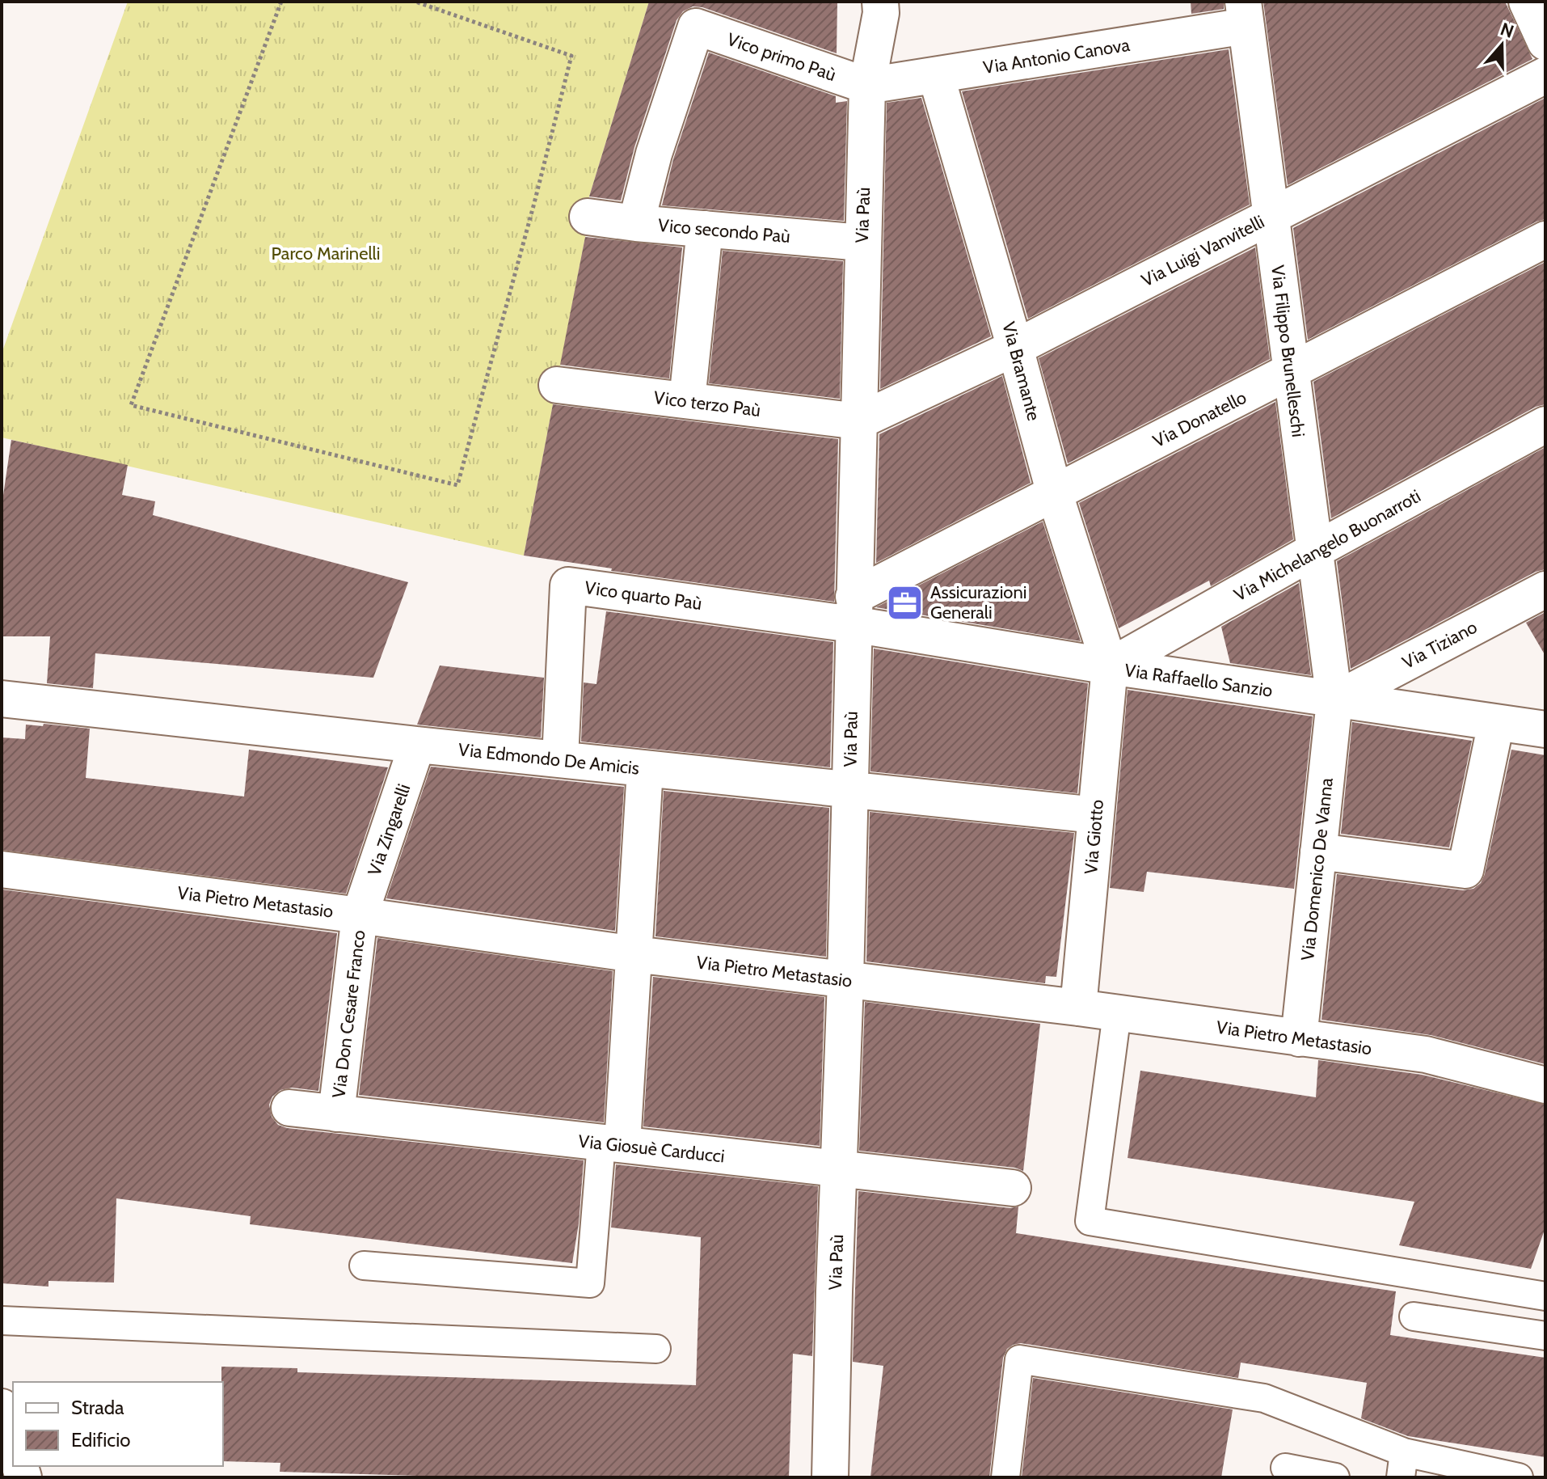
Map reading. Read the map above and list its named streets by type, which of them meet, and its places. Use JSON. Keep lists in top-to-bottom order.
{
  "streets": {
    "street": [
      "Via Antonio Canova",
      "Vico primo Paù",
      "Via Paù",
      "Vico secondo Paù",
      "Via Luigi Vanvitelli",
      "Via Filippo Brunelleschi",
      "Via Bramante",
      "Vico terzo Paù",
      "Via Donatello",
      "Via Michelangelo Buonarroti",
      "Vico quarto Paù",
      "Via Tiziano",
      "Via Raffaello Sanzio",
      "Via Edmondo De Amicis",
      "Via Zingarelli",
      "Via Giotto",
      "Via Domenico De Vanna",
      "Via Pietro Metastasio",
      "Via Don Cesare Franco",
      "Via Giosuè Carducci"
    ]
  },
  "crossings": [
    ["Via Antonio Canova", "Vico primo Paù"],
    ["Via Antonio Canova", "Via Paù"],
    ["Via Antonio Canova", "Via Filippo Brunelleschi"],
    ["Via Antonio Canova", "Via Bramante"],
    ["Vico primo Paù", "Via Paù"],
    ["Vico primo Paù", "Vico secondo Paù"],
    ["Via Paù", "Vico secondo Paù"],
    ["Via Paù", "Via Luigi Vanvitelli"],
    ["Via Paù", "Vico terzo Paù"],
    ["Via Paù", "Via Donatello"],
    ["Via Paù", "Vico quarto Paù"],
    ["Via Paù", "Via Raffaello Sanzio"],
    ["Via Paù", "Via Edmondo De Amicis"],
    ["Via Paù", "Via Pietro Metastasio"],
    ["Via Paù", "Via Giosuè Carducci"],
    ["Via Luigi Vanvitelli", "Via Filippo Brunelleschi"],
    ["Via Luigi Vanvitelli", "Via Bramante"],
    ["Via Luigi Vanvitelli", "Vico terzo Paù"],
    ["Via Filippo Brunelleschi", "Via Donatello"],
    ["Via Filippo Brunelleschi", "Via Michelangelo Buonarroti"],
    ["Via Filippo Brunelleschi", "Via Tiziano"],
    ["Via Filippo Brunelleschi", "Via Raffaello Sanzio"],
    ["Via Filippo Brunelleschi", "Via Domenico De Vanna"],
    ["Via Bramante", "Via Donatello"],
    ["Via Bramante", "Via Michelangelo Buonarroti"],
    ["Via Bramante", "Via Raffaello Sanzio"],
    ["Via Bramante", "Via Giotto"],
    ["Via Donatello", "Vico quarto Paù"],
    ["Via Donatello", "Via Raffaello Sanzio"],
    ["Via Michelangelo Buonarroti", "Via Raffaello Sanzio"],
    ["Via Michelangelo Buonarroti", "Via Giotto"],
    ["Vico quarto Paù", "Via Raffaello Sanzio"],
    ["Vico quarto Paù", "Via Edmondo De Amicis"],
    ["Via Tiziano", "Via Raffaello Sanzio"],
    ["Via Tiziano", "Via Domenico De Vanna"],
    ["Via Raffaello Sanzio", "Via Giotto"],
    ["Via Raffaello Sanzio", "Via Domenico De Vanna"],
    ["Via Edmondo De Amicis", "Via Zingarelli"],
    ["Via Edmondo De Amicis", "Via Giotto"],
    ["Via Zingarelli", "Via Pietro Metastasio"],
    ["Via Zingarelli", "Via Don Cesare Franco"],
    ["Via Giotto", "Via Pietro Metastasio"],
    ["Via Domenico De Vanna", "Via Pietro Metastasio"],
    ["Via Pietro Metastasio", "Via Don Cesare Franco"],
    ["Via Don Cesare Franco", "Via Giosuè Carducci"]
  ],
  "parks": ["Parco Marinelli"],
  "places": {
    "office": ["Assicurazioni Generali"]
  },
  "legend": ["Strada", "Edificio"],
  "north": "top"
}
